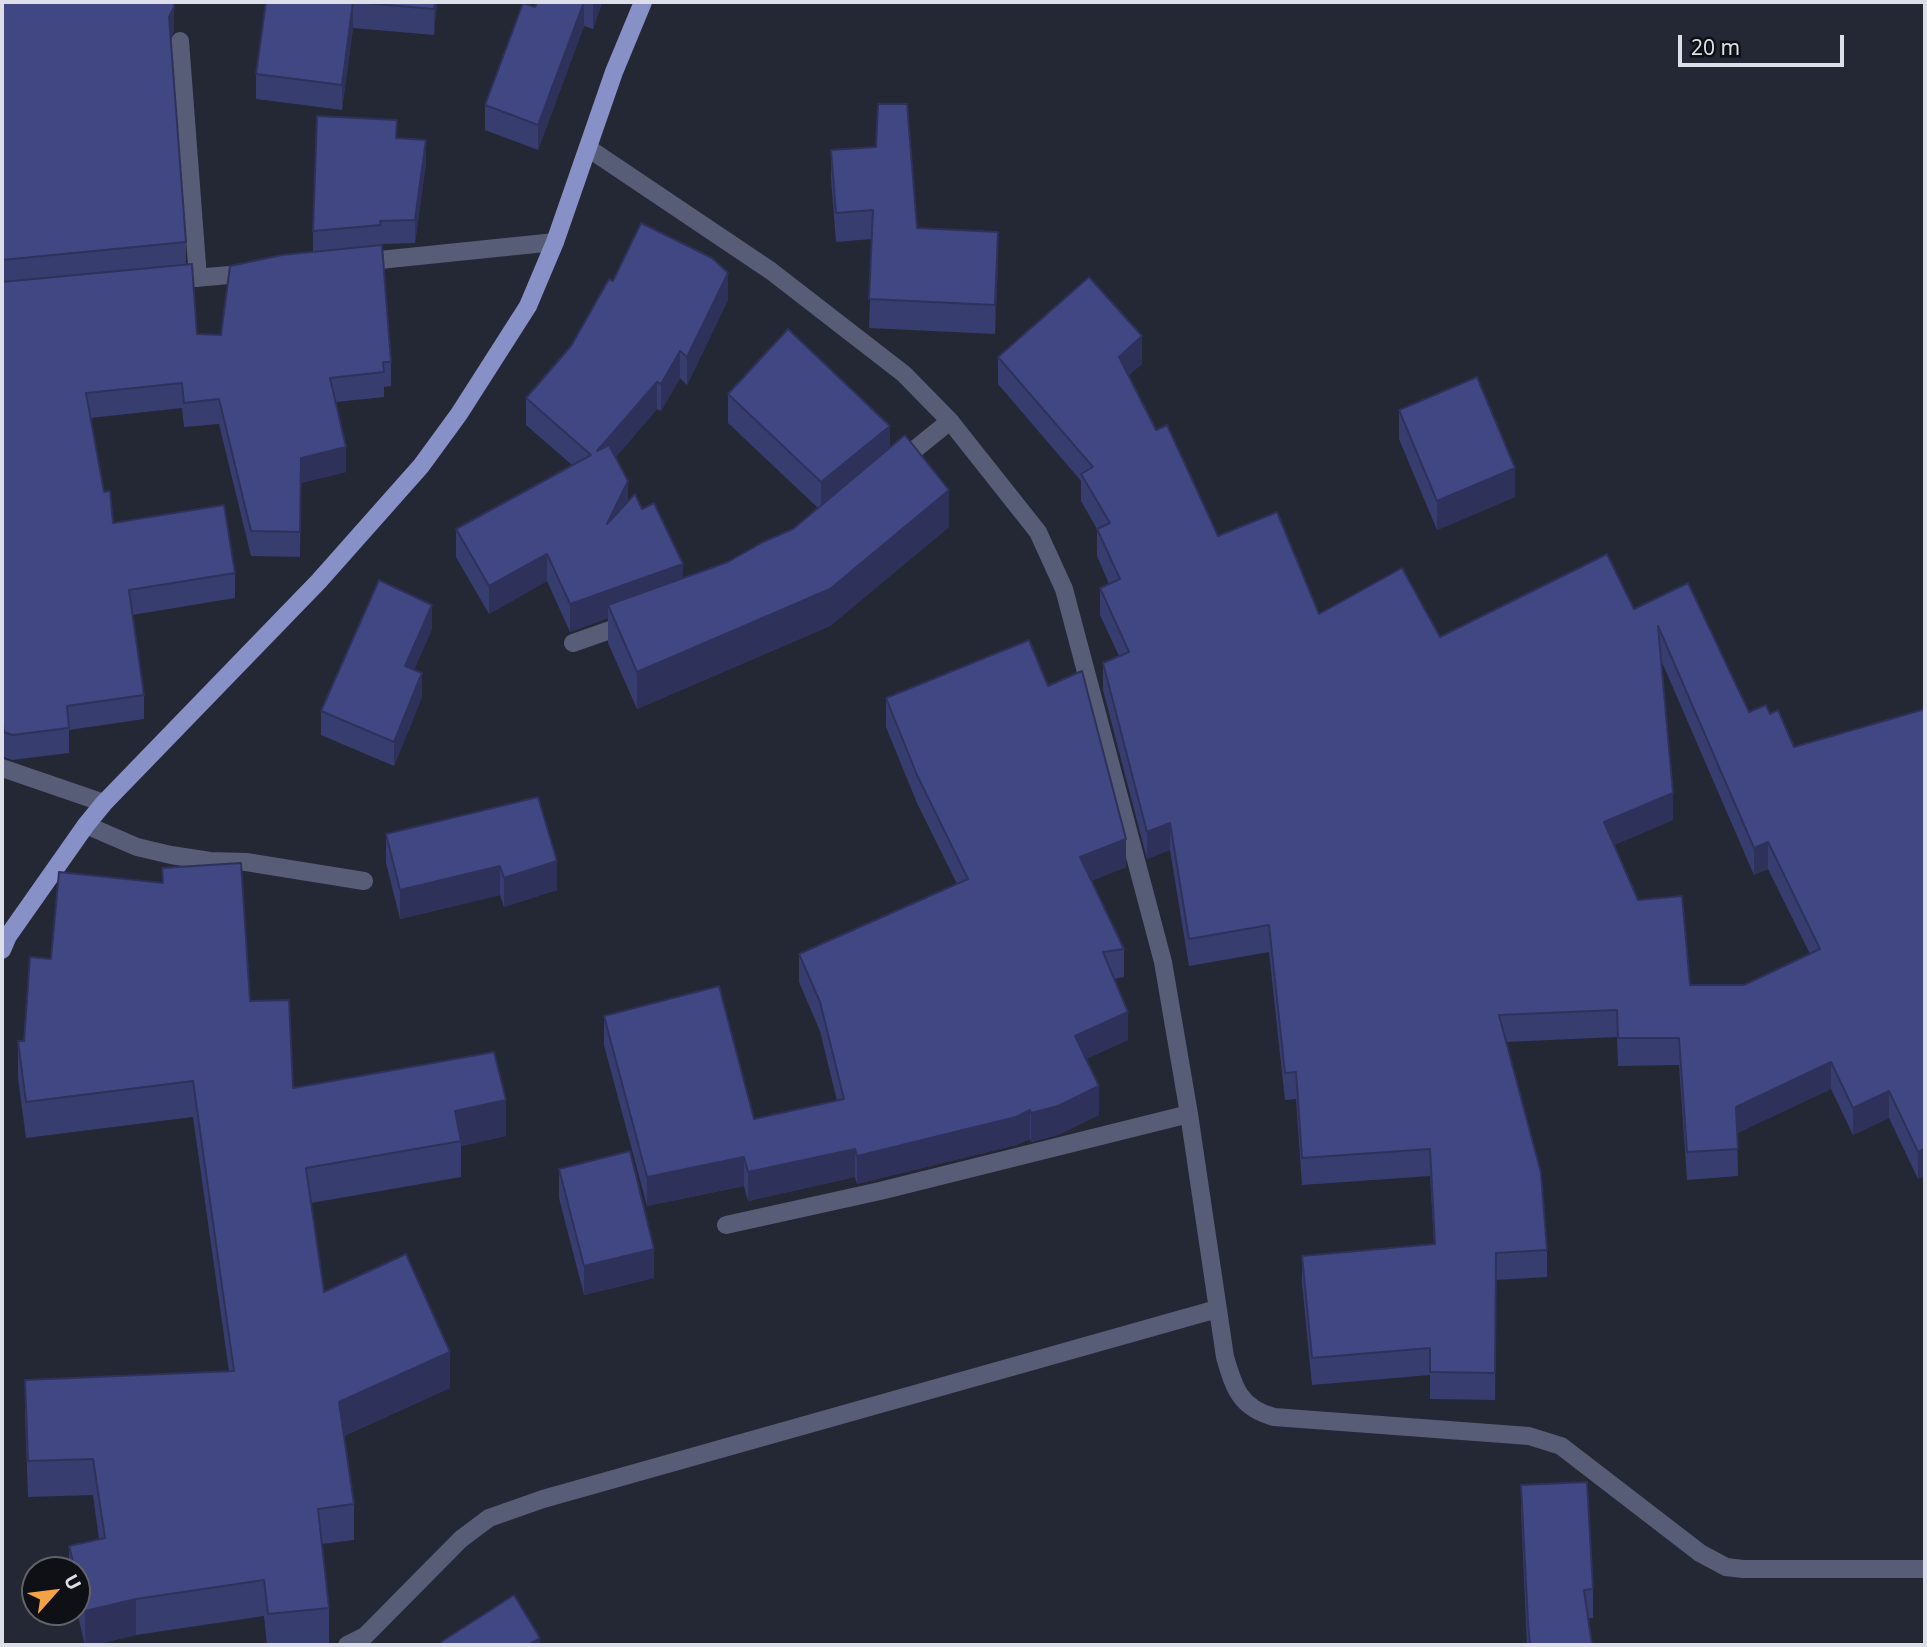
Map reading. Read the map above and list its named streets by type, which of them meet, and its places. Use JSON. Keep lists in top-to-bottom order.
{
  "scale_bar": "20 m",
  "north": "top right"
}
